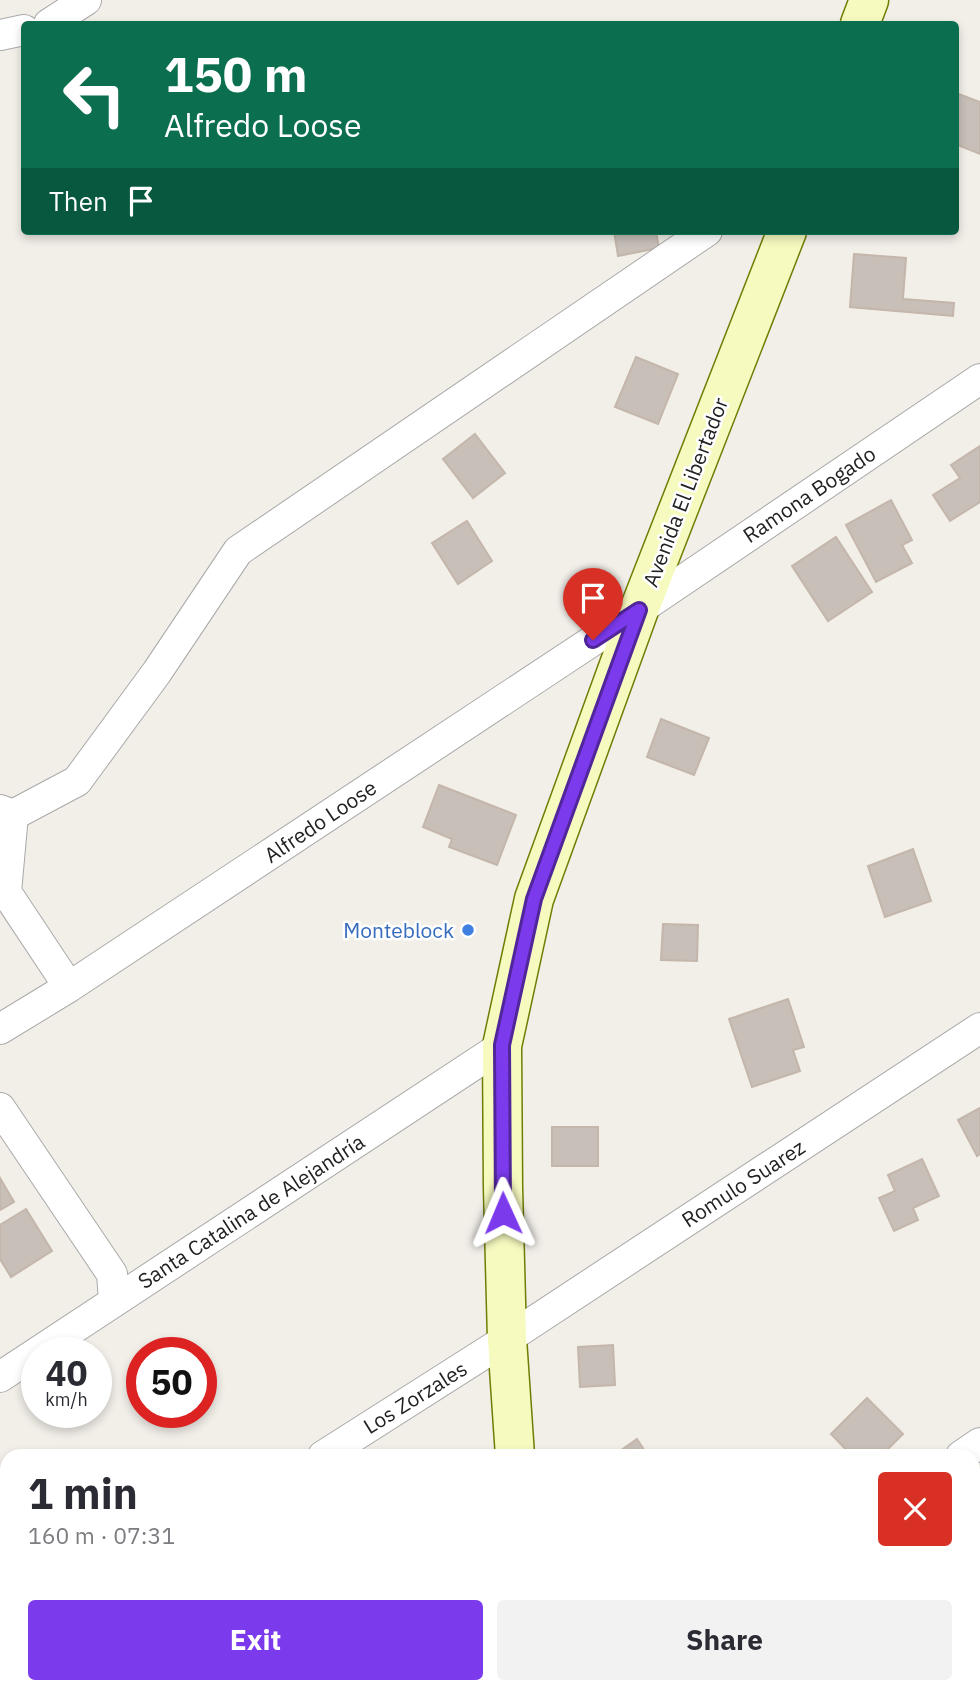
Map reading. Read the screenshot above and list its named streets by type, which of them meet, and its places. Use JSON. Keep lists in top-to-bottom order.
{
  "streets": {
    "main road": ["Avenida El Libertador"],
    "street": [
      "Ramona Bogado",
      "Alfredo Loose",
      "Romulo Suarez",
      "Santa Catalina de Alejandría",
      "Los Zorzales"
    ]
  },
  "crossings": [
    ["Avenida El Libertador", "Ramona Bogado"],
    ["Avenida El Libertador", "Alfredo Loose"],
    ["Avenida El Libertador", "Romulo Suarez"],
    ["Avenida El Libertador", "Santa Catalina de Alejandría"],
    ["Avenida El Libertador", "Los Zorzales"],
    ["Ramona Bogado", "Alfredo Loose"],
    ["Romulo Suarez", "Los Zorzales"]
  ],
  "places": ["Monteblock"],
  "page": {
    "turn": ["150 m", "Alfredo Loose"],
    "then": "Then",
    "speed": "40 km/h",
    "limit": "50",
    "heading": ["1 min", "160 m · 07:31"],
    "buttons": ["Exit", "Share"]
  }
}
